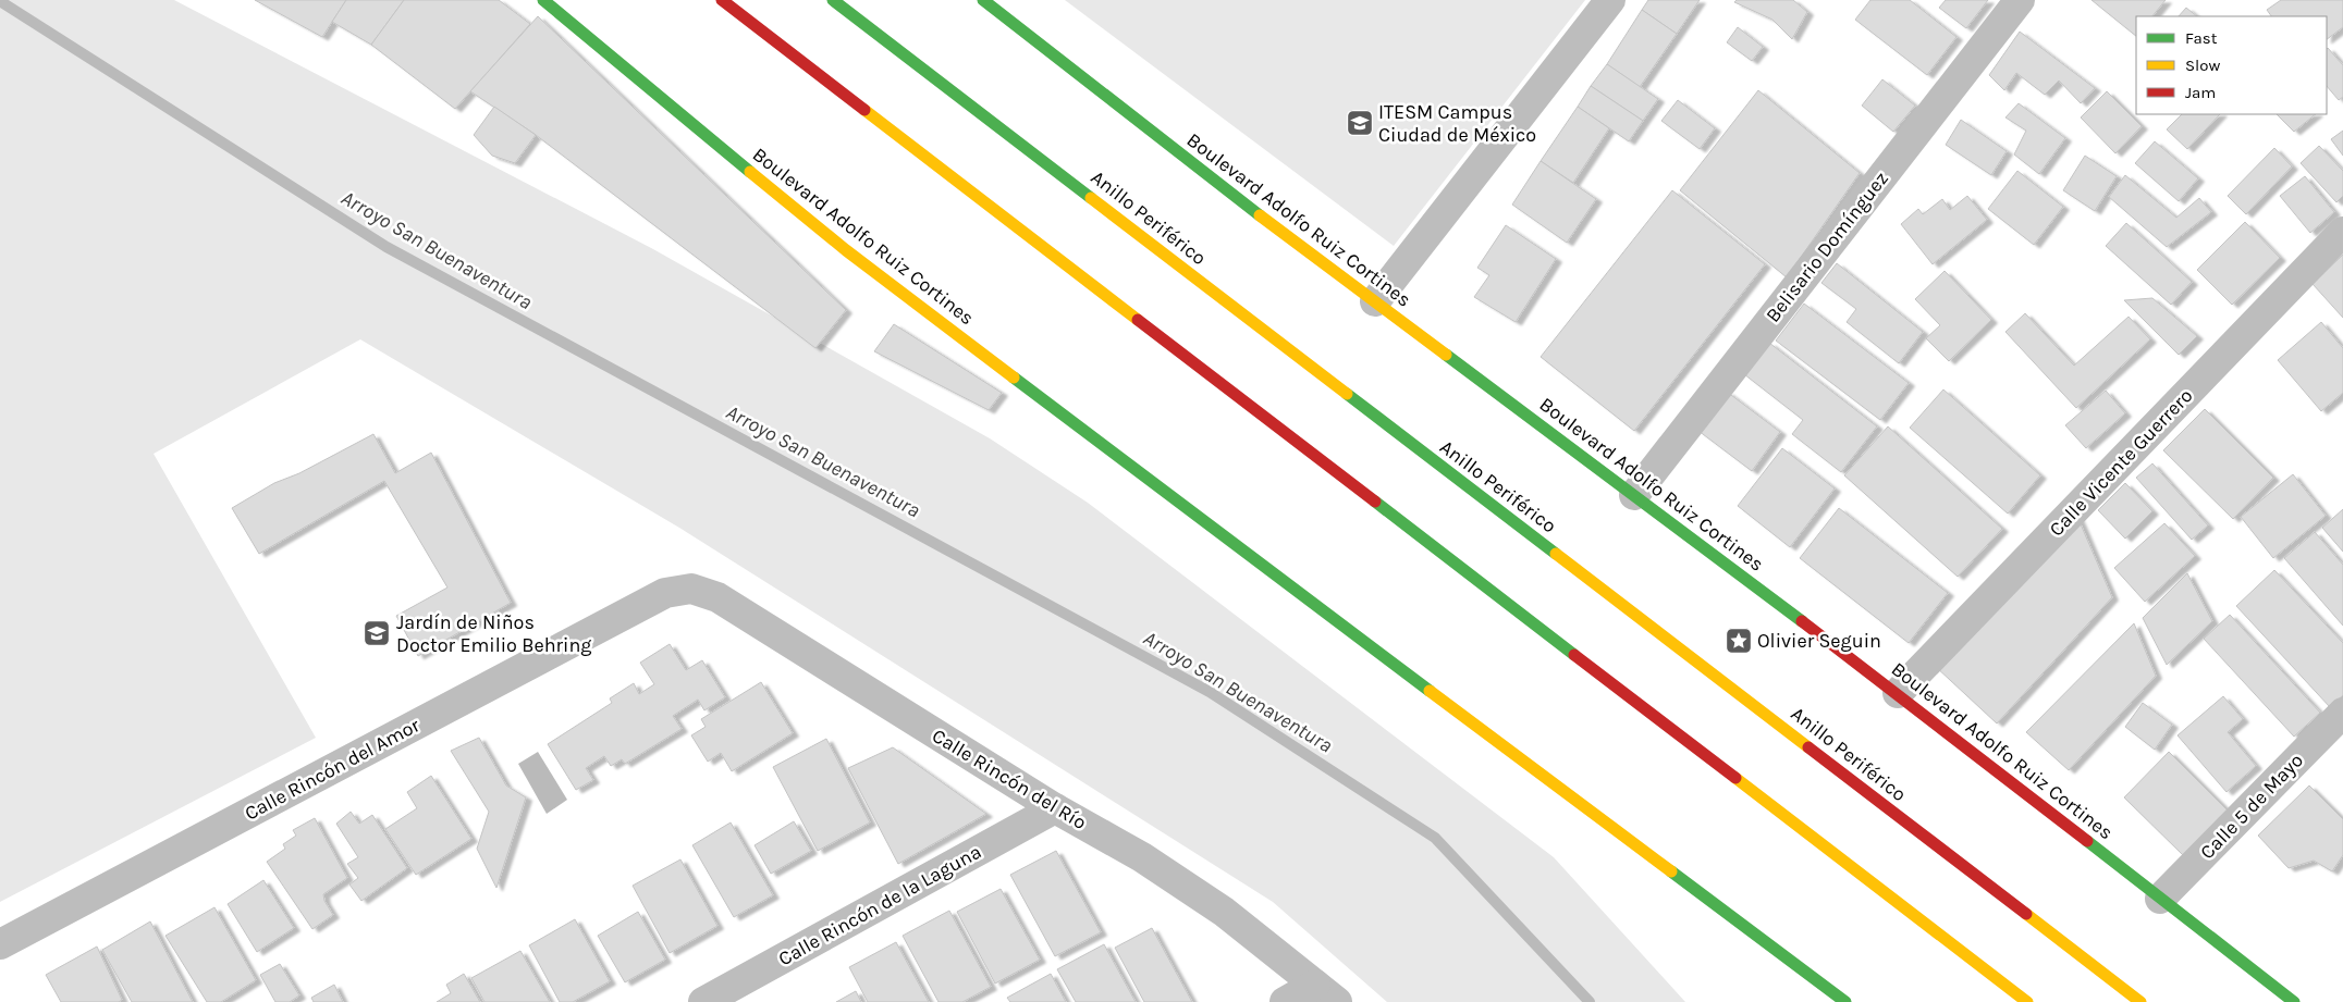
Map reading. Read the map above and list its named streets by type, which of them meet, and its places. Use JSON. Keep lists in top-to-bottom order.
{
  "streets": {
    "main road": ["Anillo Periférico", "Boulevard Adolfo Ruiz Cortines"],
    "street": [
      "Belisario Domínguez",
      "Calle Vicente Guerrero",
      "Calle Rincón del Amor",
      "Calle Rincón del Río",
      "Calle 5 de Mayo",
      "Calle Rincón de la Laguna"
    ]
  },
  "crossings": [
    ["Boulevard Adolfo Ruiz Cortines", "Belisario Domínguez"],
    ["Boulevard Adolfo Ruiz Cortines", "Calle Vicente Guerrero"],
    ["Boulevard Adolfo Ruiz Cortines", "Calle 5 de Mayo"],
    ["Calle Rincón del Amor", "Calle Rincón del Río"],
    ["Calle Rincón del Río", "Calle Rincón de la Laguna"]
  ],
  "water": ["Arroyo San Buenaventura"],
  "places": {
    "school or university": ["ITESM Campus Ciudad de México", "Jardín de Niños Doctor Emilio Behring"],
    "place": ["Olivier Seguin"]
  },
  "legend": ["Fast", "Slow", "Jam"]
}
